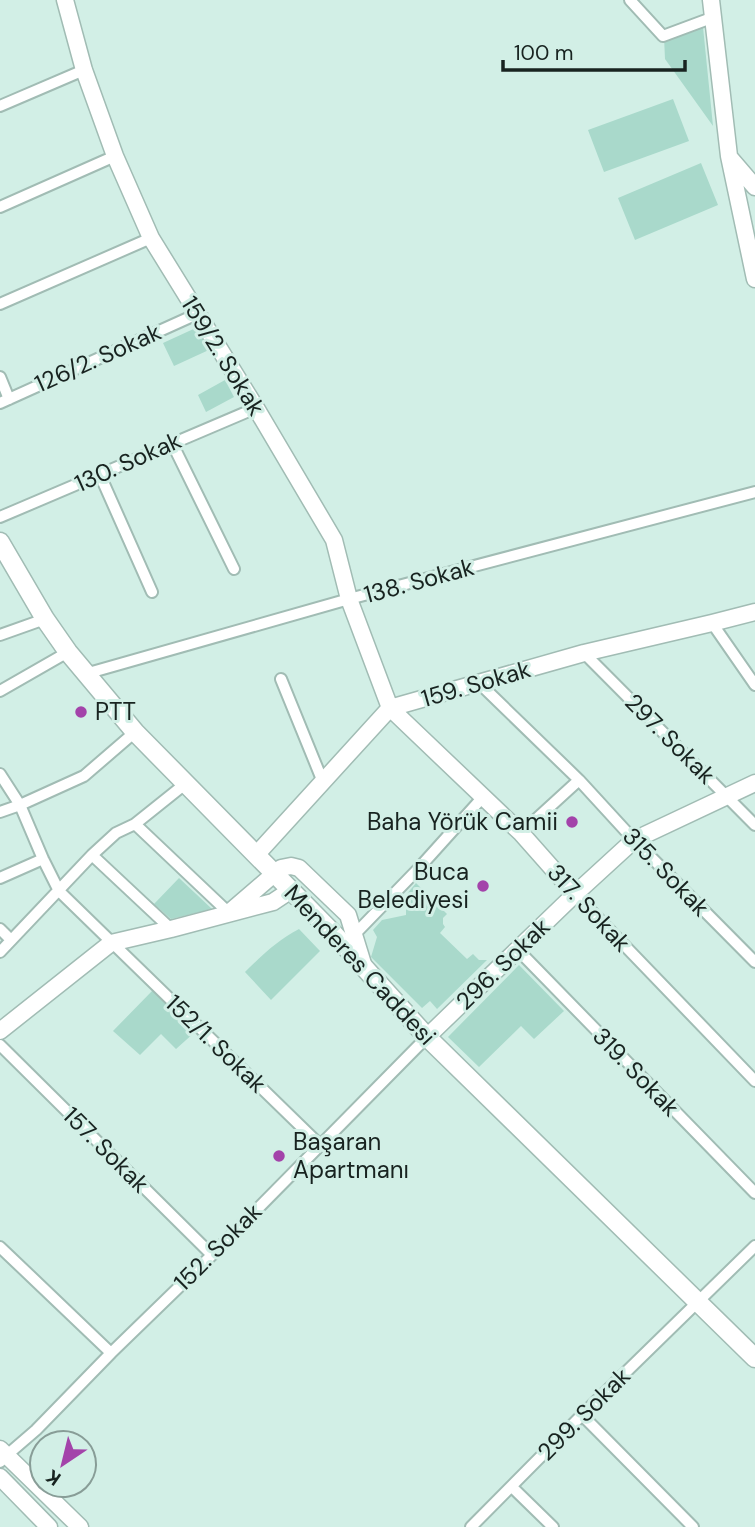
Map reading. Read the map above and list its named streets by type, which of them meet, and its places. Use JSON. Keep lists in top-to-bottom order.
{
  "streets": {
    "main road": ["Menderes Caddesi"],
    "street": [
      "159/2. Sokak",
      "126/2. Sokak",
      "130. Sokak",
      "138. Sokak",
      "159. Sokak",
      "297. Sokak",
      "315. Sokak",
      "317. Sokak",
      "296. Sokak",
      "152/1. Sokak",
      "319. Sokak",
      "157. Sokak",
      "152. Sokak",
      "299. Sokak"
    ]
  },
  "crossings": [
    ["159/2. Sokak", "126/2. Sokak"],
    ["159/2. Sokak", "130. Sokak"],
    ["159/2. Sokak", "138. Sokak"],
    ["159/2. Sokak", "159. Sokak"],
    ["159/2. Sokak", "317. Sokak"],
    ["138. Sokak", "Menderes Caddesi"],
    ["159. Sokak", "297. Sokak"],
    ["159. Sokak", "315. Sokak"],
    ["159. Sokak", "317. Sokak"],
    ["159. Sokak", "Menderes Caddesi"],
    ["297. Sokak", "296. Sokak"],
    ["315. Sokak", "296. Sokak"],
    ["317. Sokak", "296. Sokak"],
    ["296. Sokak", "Menderes Caddesi"],
    ["296. Sokak", "319. Sokak"],
    ["296. Sokak", "152. Sokak"],
    ["Menderes Caddesi", "152. Sokak"],
    ["Menderes Caddesi", "299. Sokak"],
    ["152/1. Sokak", "152. Sokak"],
    ["157. Sokak", "152. Sokak"]
  ],
  "places": [
    "PTT",
    "Baha Yörük Camii",
    "Buca Belediyesi",
    "Başaran Apartmanı"
  ],
  "scale_bar": "100 m",
  "north": "bottom left"
}
